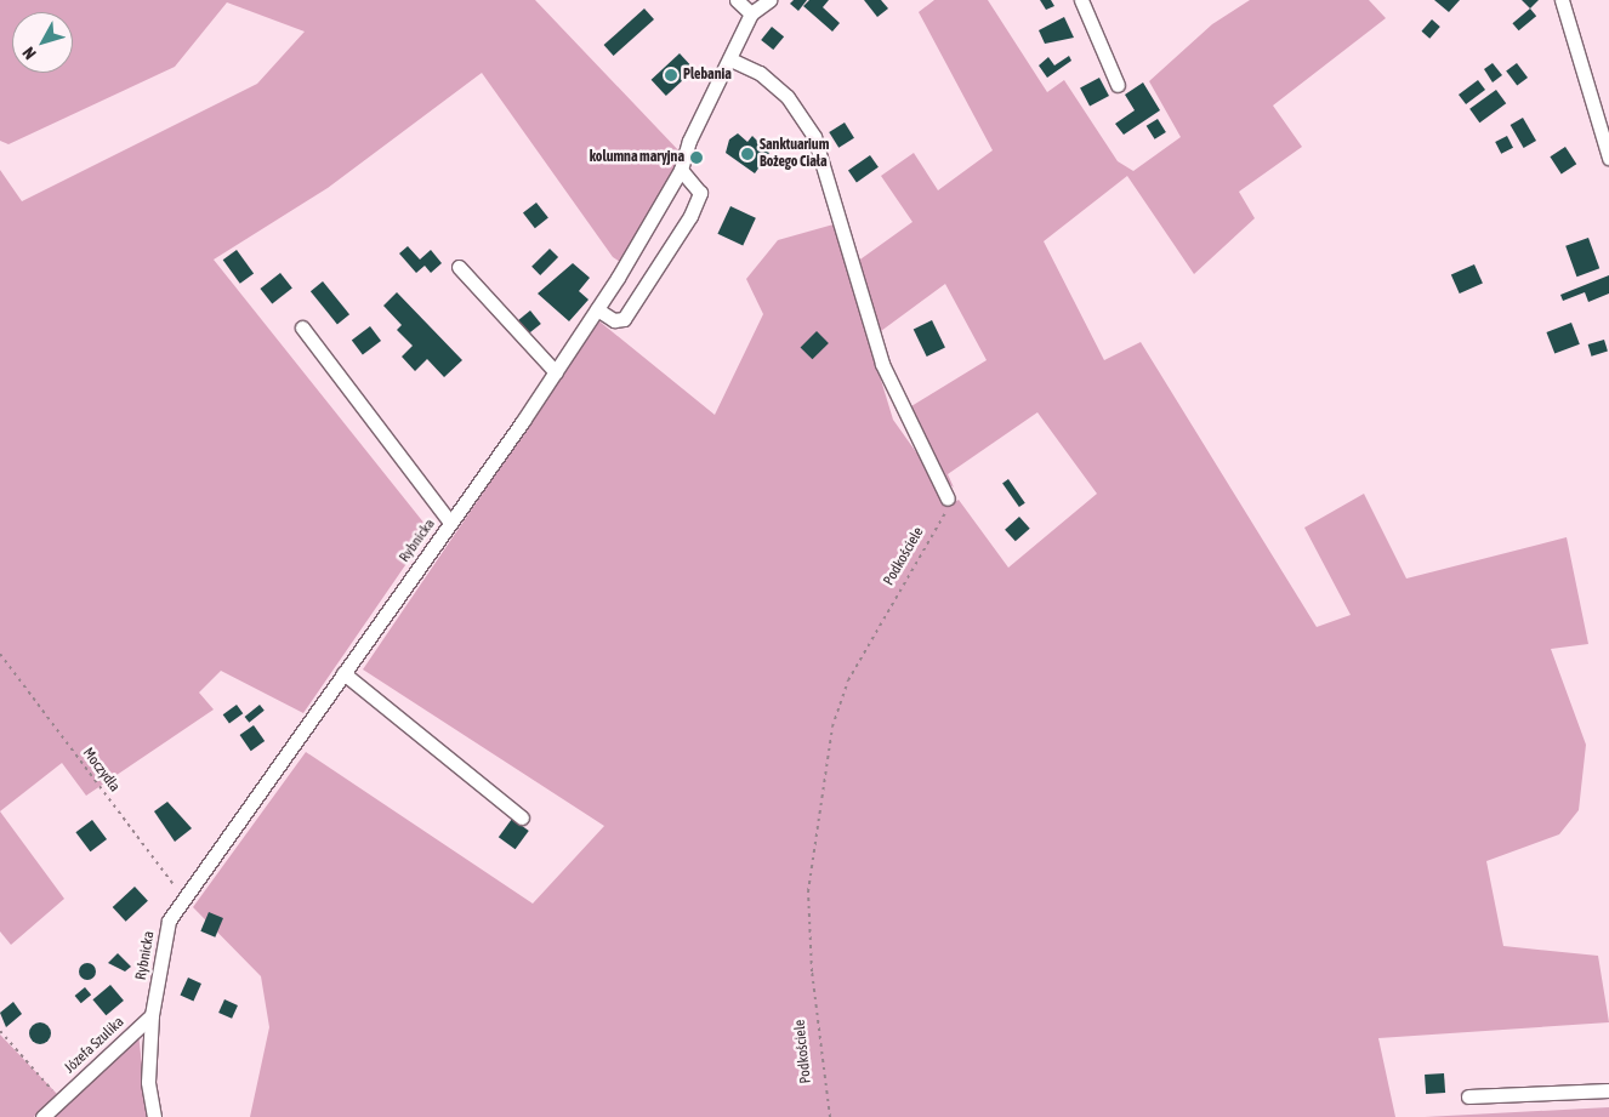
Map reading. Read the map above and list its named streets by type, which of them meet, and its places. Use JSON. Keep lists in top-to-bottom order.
{
  "streets": {
    "street": ["Rybnicka", "Józefa Szulika"],
    "path": ["Podkościele", "Moczydła"]
  },
  "crossings": [
    ["Rybnicka", "Moczydła"],
    ["Rybnicka", "Józefa Szulika"]
  ],
  "places": ["Plebania", "Sanktuarium Bożego Ciała", "kolumna maryjna"],
  "north": "bottom left"
}
